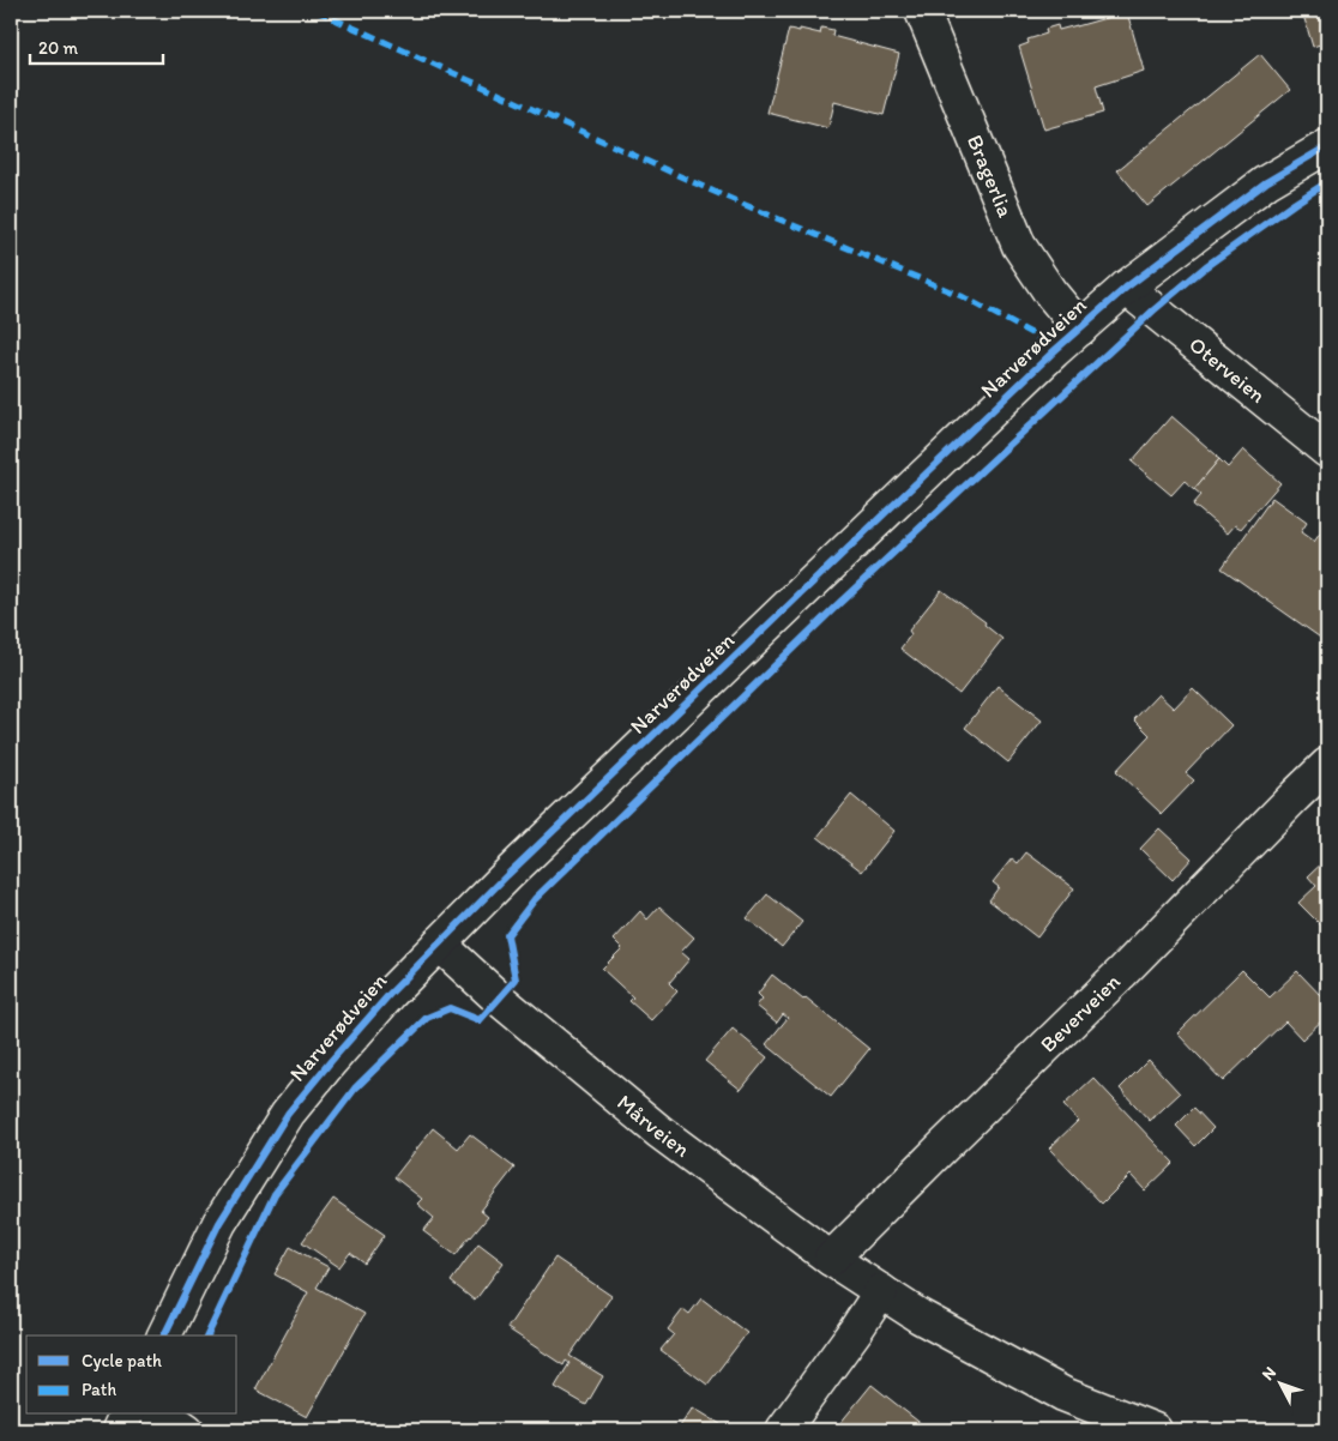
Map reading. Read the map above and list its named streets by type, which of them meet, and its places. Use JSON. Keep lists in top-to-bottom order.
{
  "streets": {
    "street": [
      "Bragerlia",
      "Narverødveien",
      "Oterveien",
      "Beverveien",
      "Mårveien"
    ]
  },
  "crossings": [
    ["Bragerlia", "Narverødveien"],
    ["Narverødveien", "Oterveien"],
    ["Narverødveien", "Mårveien"],
    ["Beverveien", "Mårveien"]
  ],
  "legend": ["Cycle path", "Path"],
  "scale_bar": "20 m",
  "north": "top left"
}
